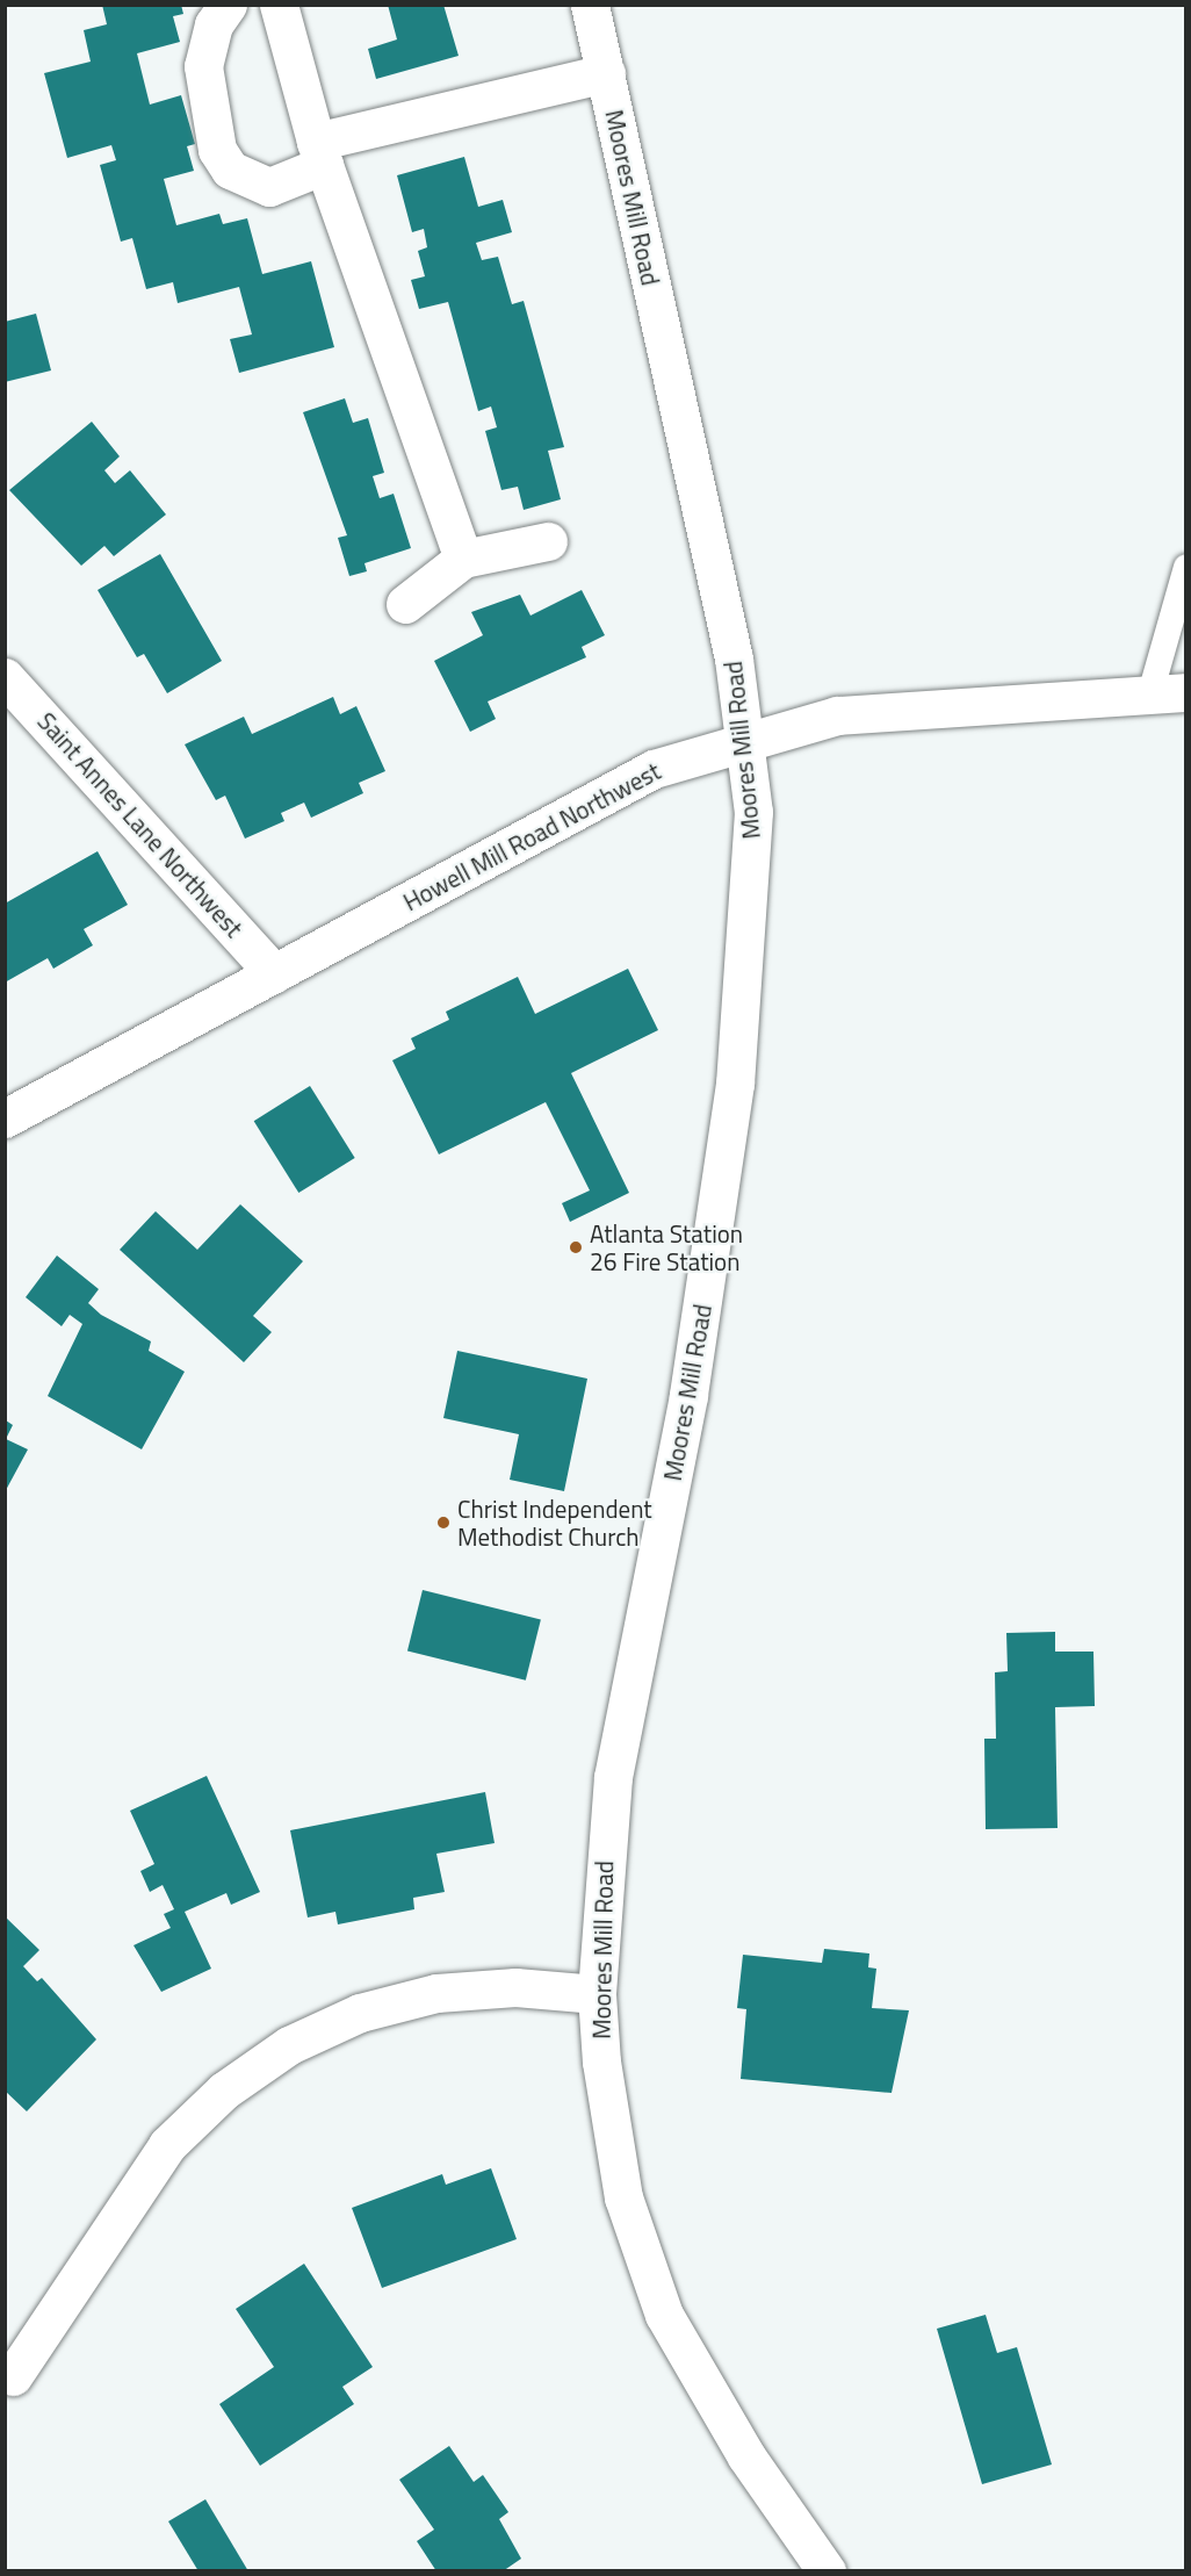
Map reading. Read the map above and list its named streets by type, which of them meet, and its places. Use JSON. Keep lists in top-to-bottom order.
{
  "streets": {
    "street": ["Moores Mill Road", "Saint Annes Lane Northwest", "Howell Mill Road Northwest"]
  },
  "crossings": [
    ["Moores Mill Road", "Howell Mill Road Northwest"],
    ["Saint Annes Lane Northwest", "Howell Mill Road Northwest"]
  ],
  "places": ["Atlanta Station 26 Fire Station", "Christ Independent Methodist Church"]
}
